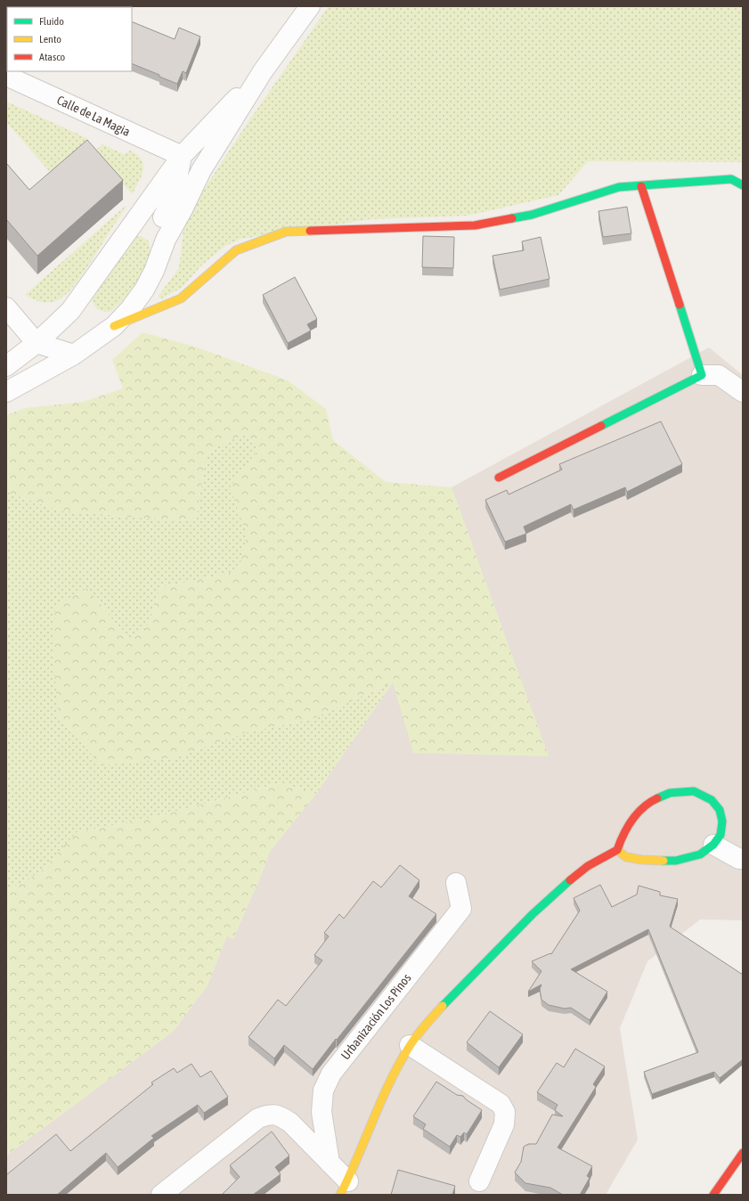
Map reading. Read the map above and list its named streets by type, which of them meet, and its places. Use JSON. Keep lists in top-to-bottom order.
{
  "streets": {
    "street": ["Calle de La Magia", "Urbanización Los Pinos"]
  },
  "legend": ["Fluido", "Lento", "Atasco"]
}
